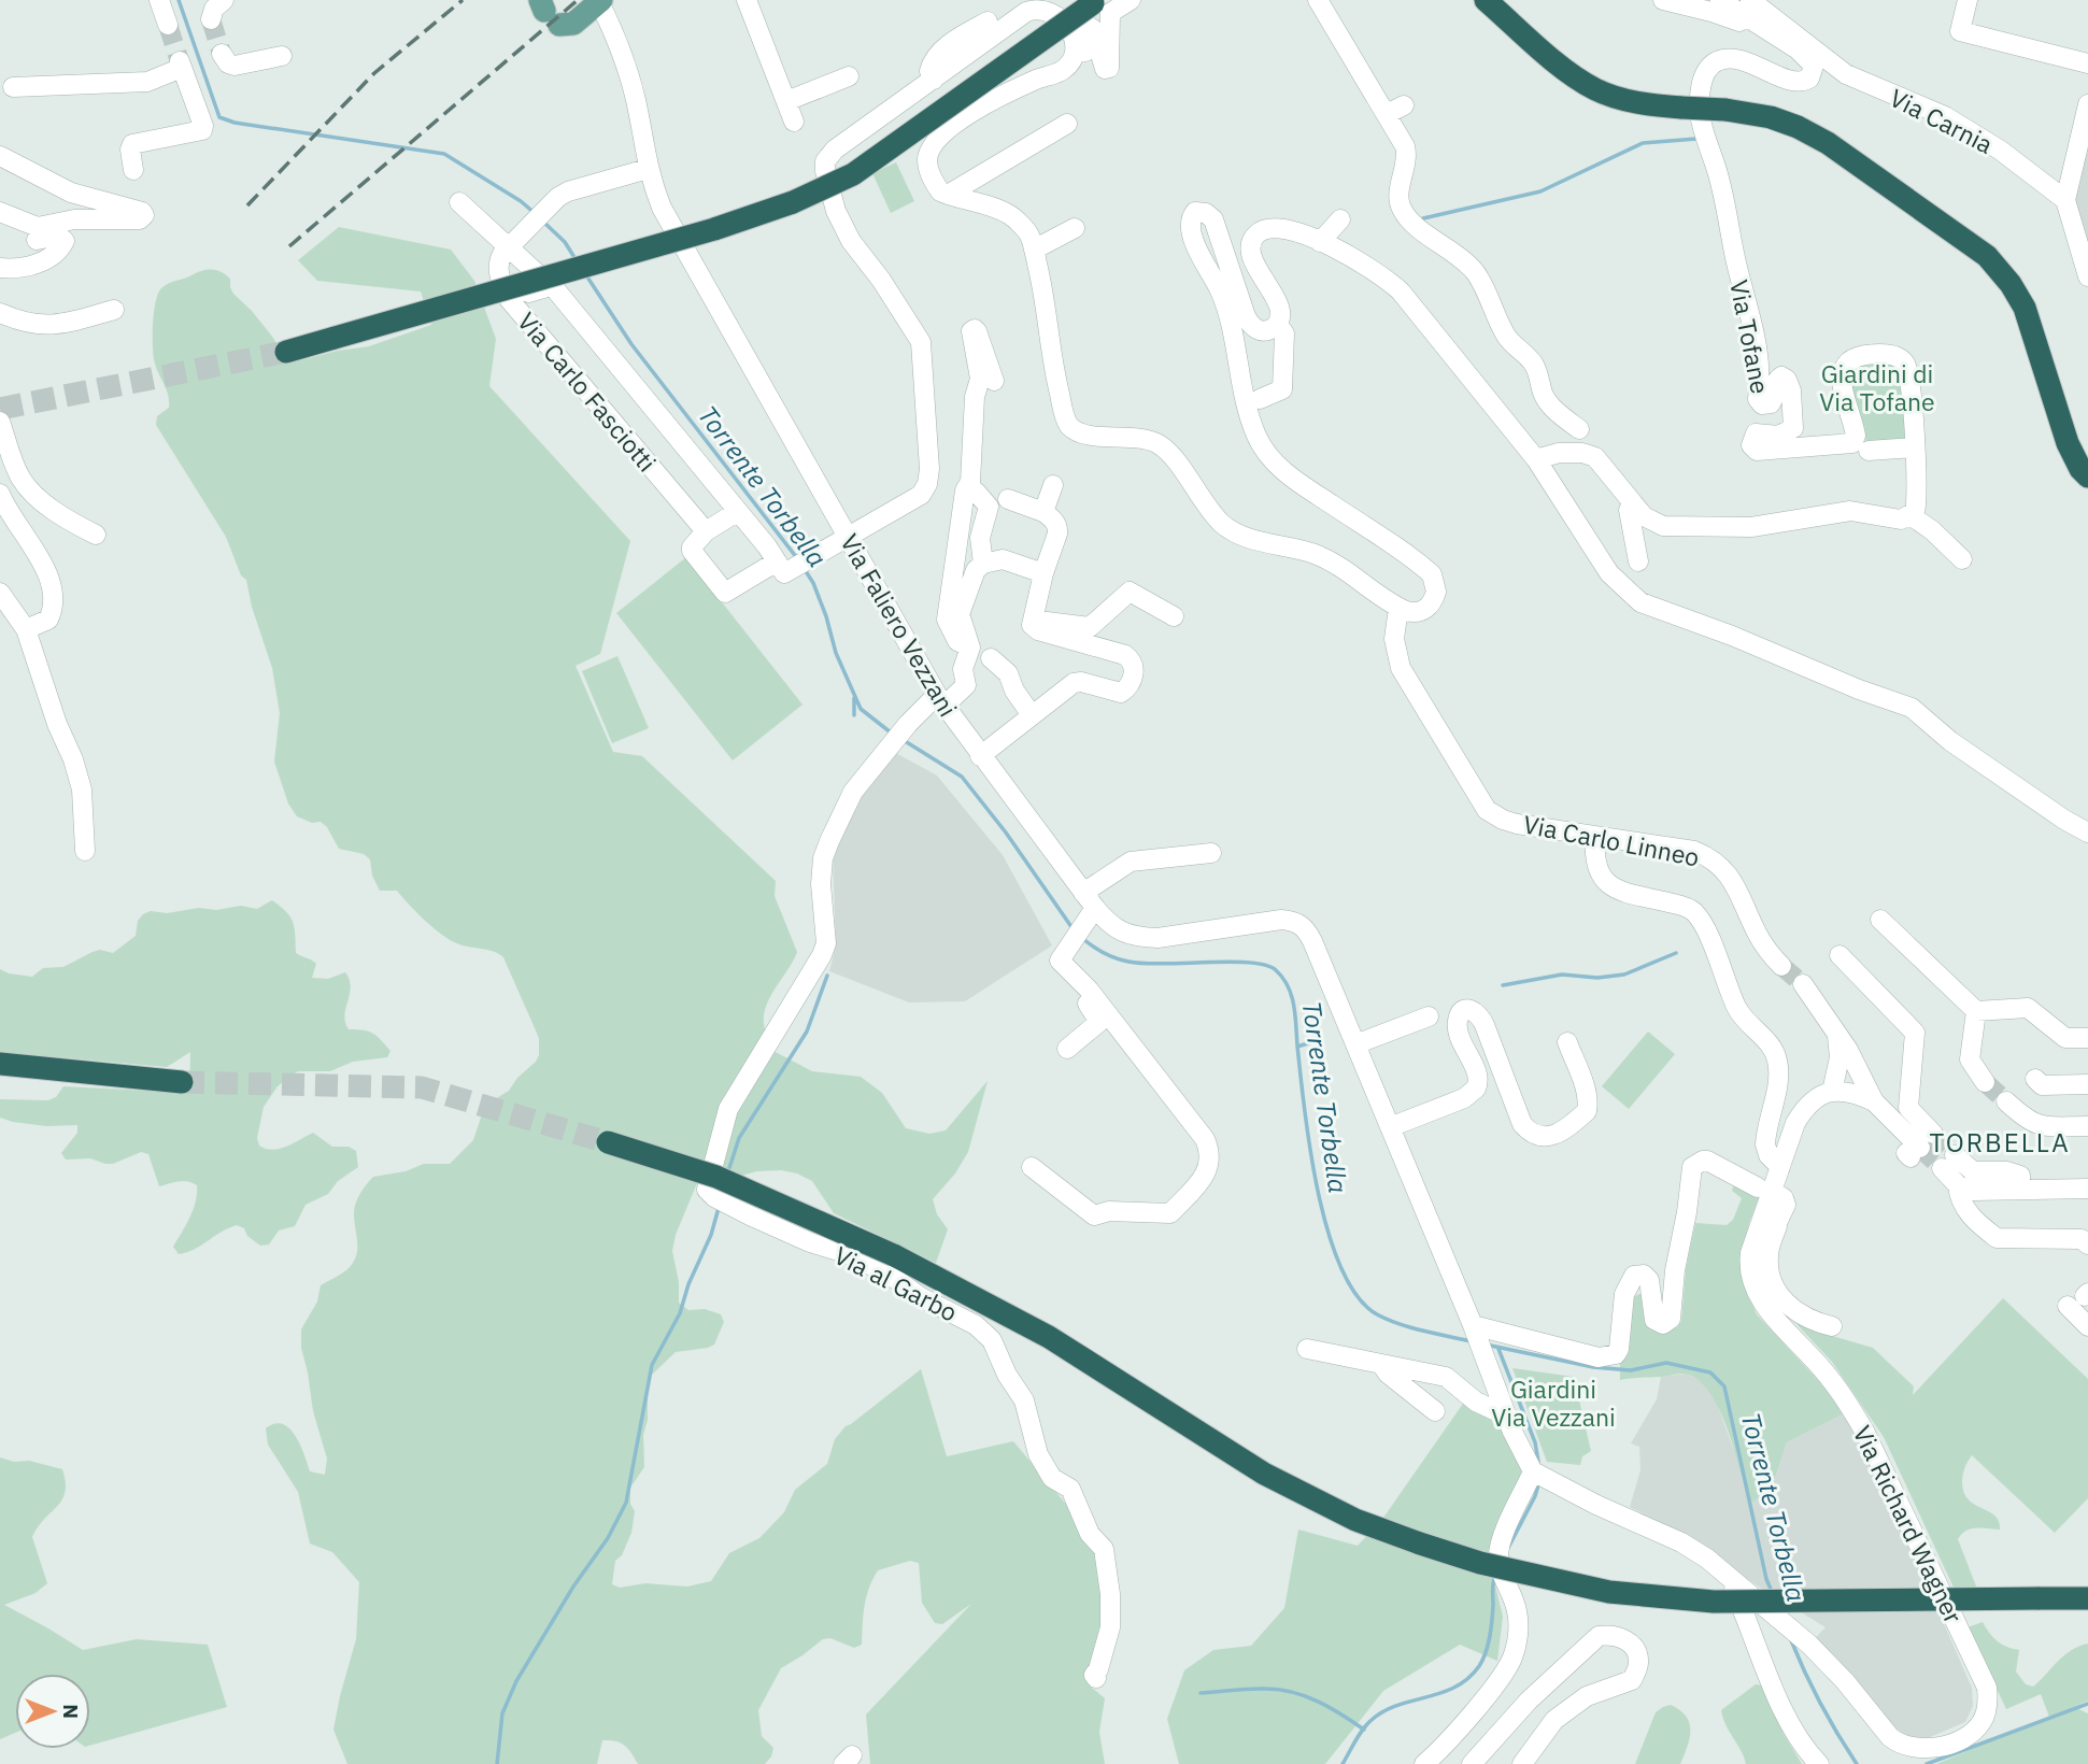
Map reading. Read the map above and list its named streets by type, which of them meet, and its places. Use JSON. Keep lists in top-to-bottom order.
{
  "streets": {
    "street": [
      "Via Carnia",
      "Via Tofane",
      "Via Carlo Fasciotti",
      "Via Faliero Vezzani",
      "Via Carlo Linneo",
      "Via al Garbo",
      "Via Richard Wagner"
    ]
  },
  "crossings": [
    ["Via Faliero Vezzani", "Via al Garbo"]
  ],
  "districts": ["TORBELLA"],
  "water": ["Torrente Torbella"],
  "parks": ["Giardini di Via Tofane", "Giardini Via Vezzani"],
  "north": "right"
}
